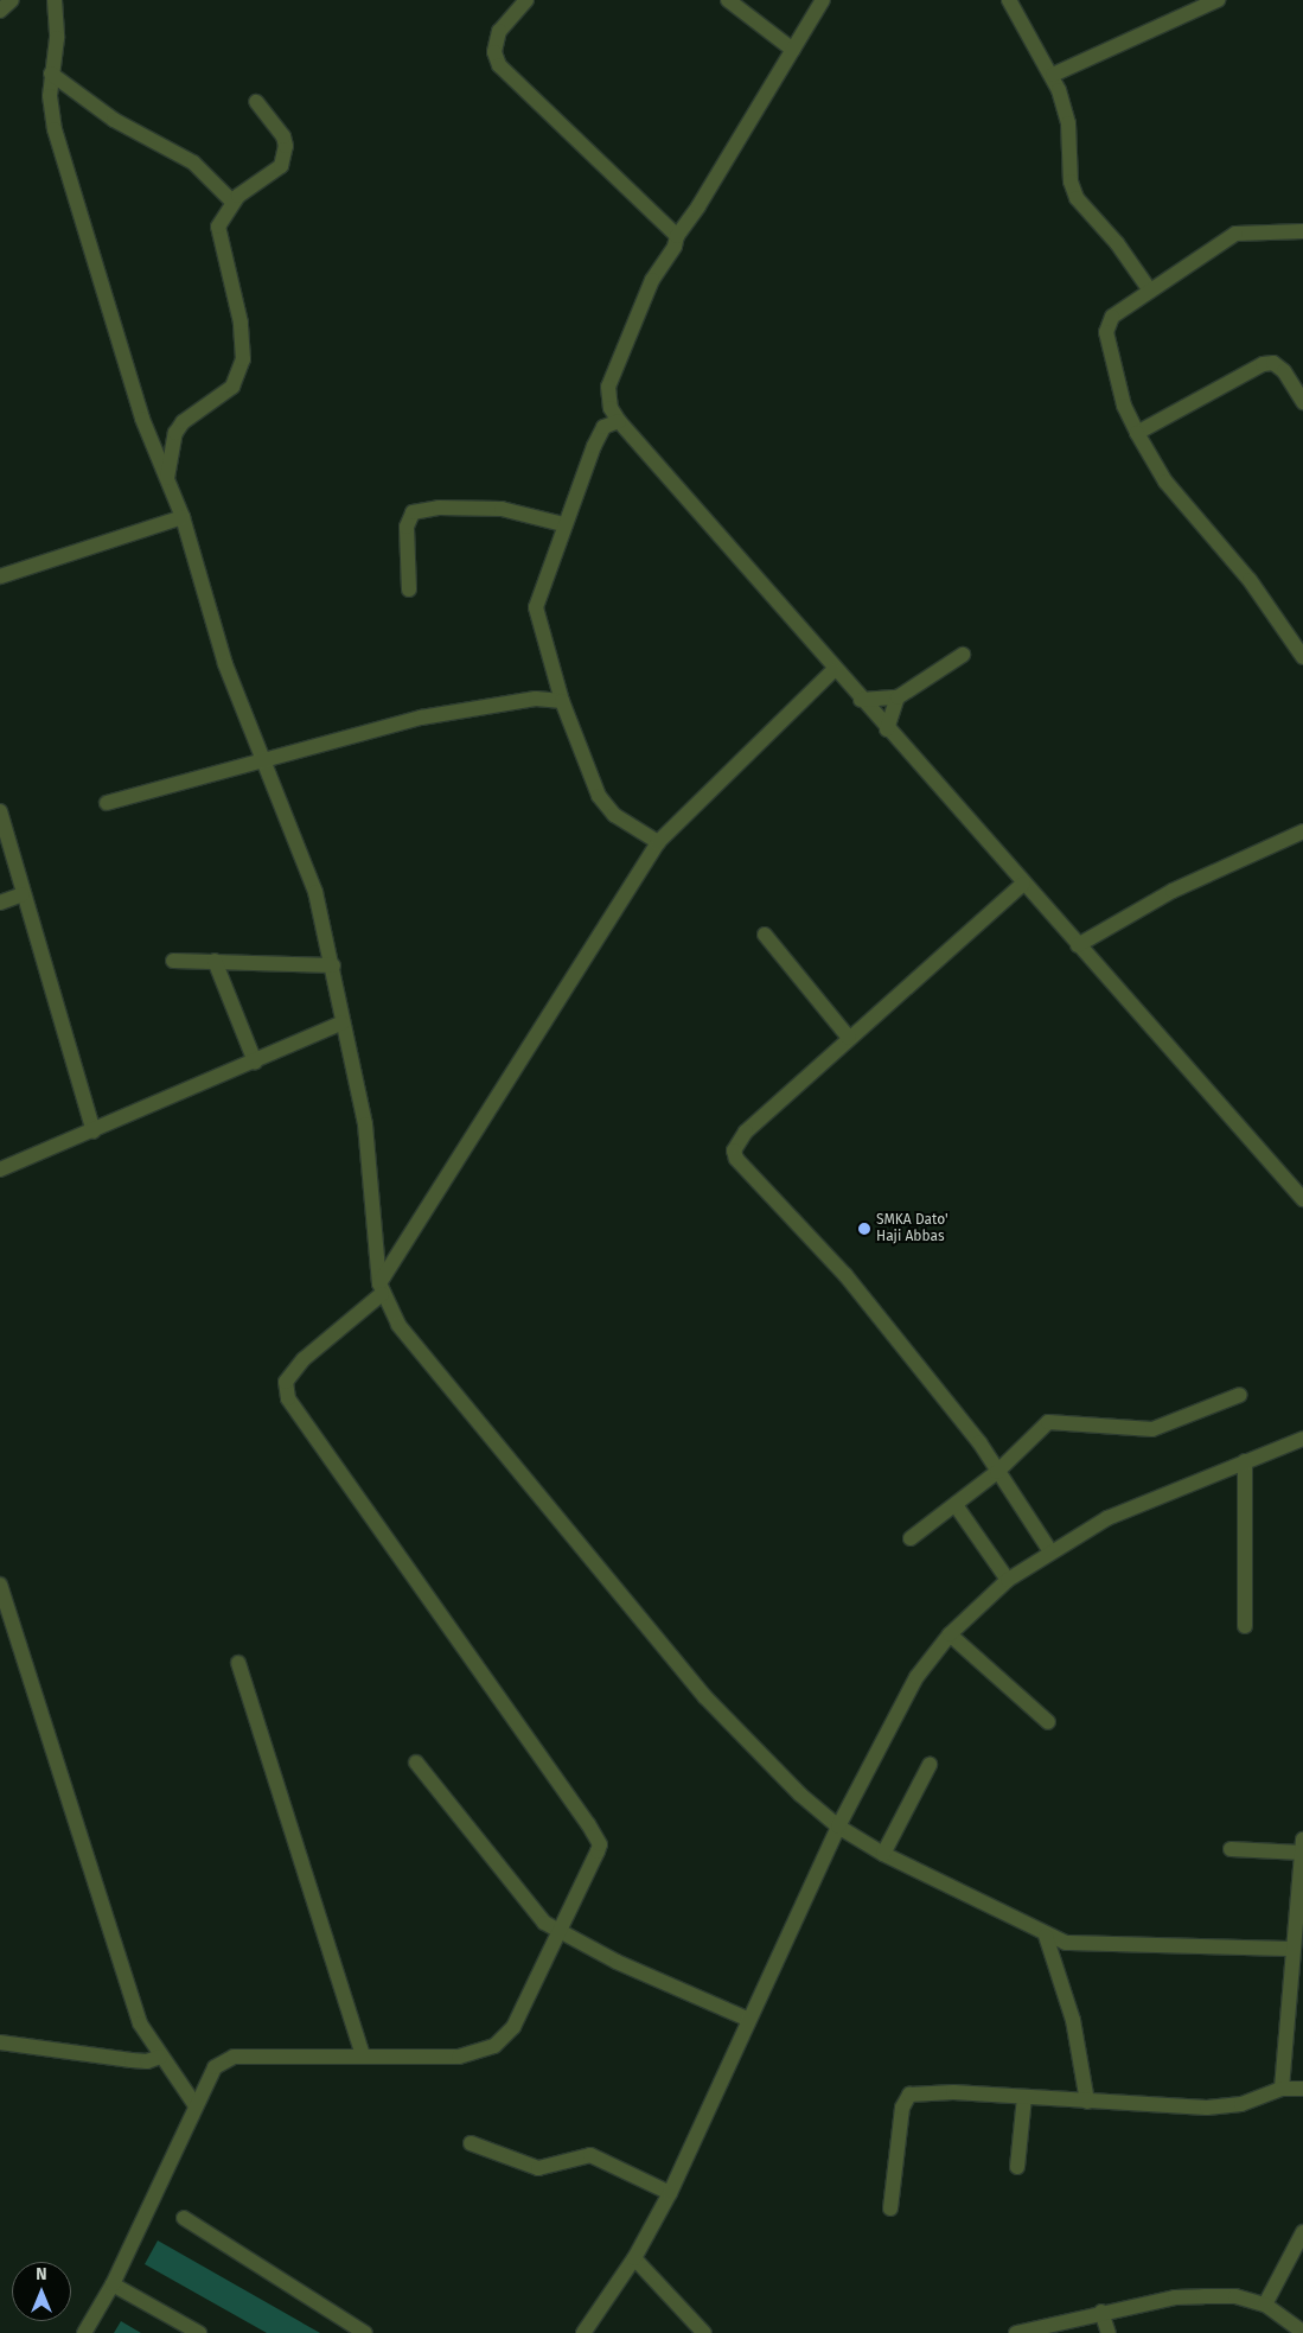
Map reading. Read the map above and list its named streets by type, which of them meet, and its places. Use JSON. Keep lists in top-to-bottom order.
{
  "places": ["SMKA Dato' Haji Abbas"],
  "north": "top"
}
